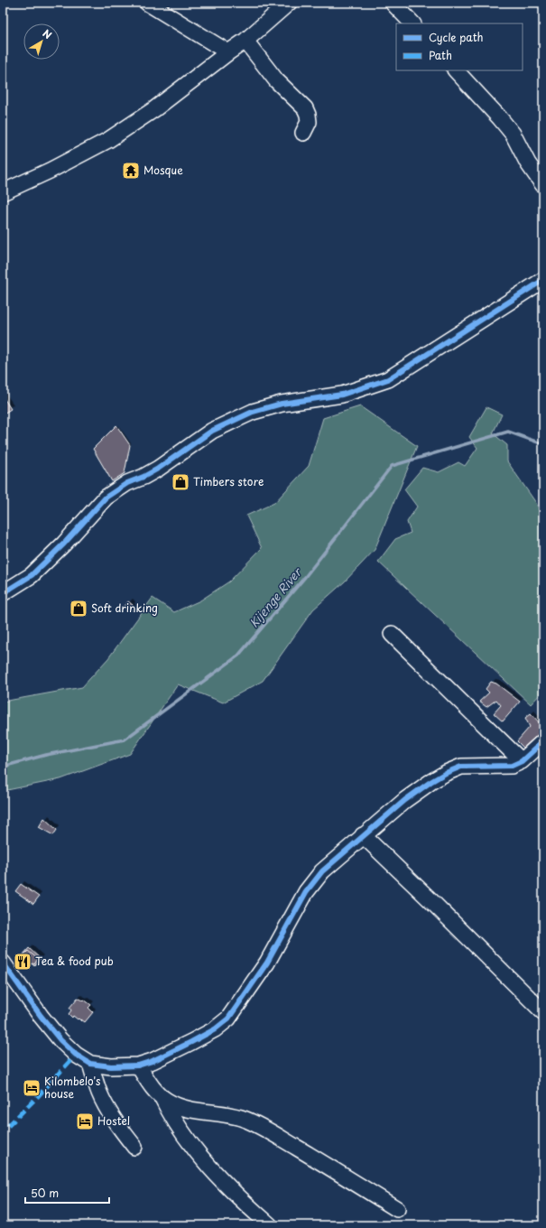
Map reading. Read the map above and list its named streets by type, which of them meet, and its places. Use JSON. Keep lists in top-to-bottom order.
{
  "water": ["Kijenge River"],
  "places": {
    "temple": ["Mosque"],
    "shop": ["Timbers store", "Soft drinking"],
    "restaurant": ["Tea & food pub"],
    "hotel": ["Kilombelo's house", "Hostel"]
  },
  "legend": ["Cycle path", "Path"],
  "scale_bar": "50 m",
  "north": "top right"
}
